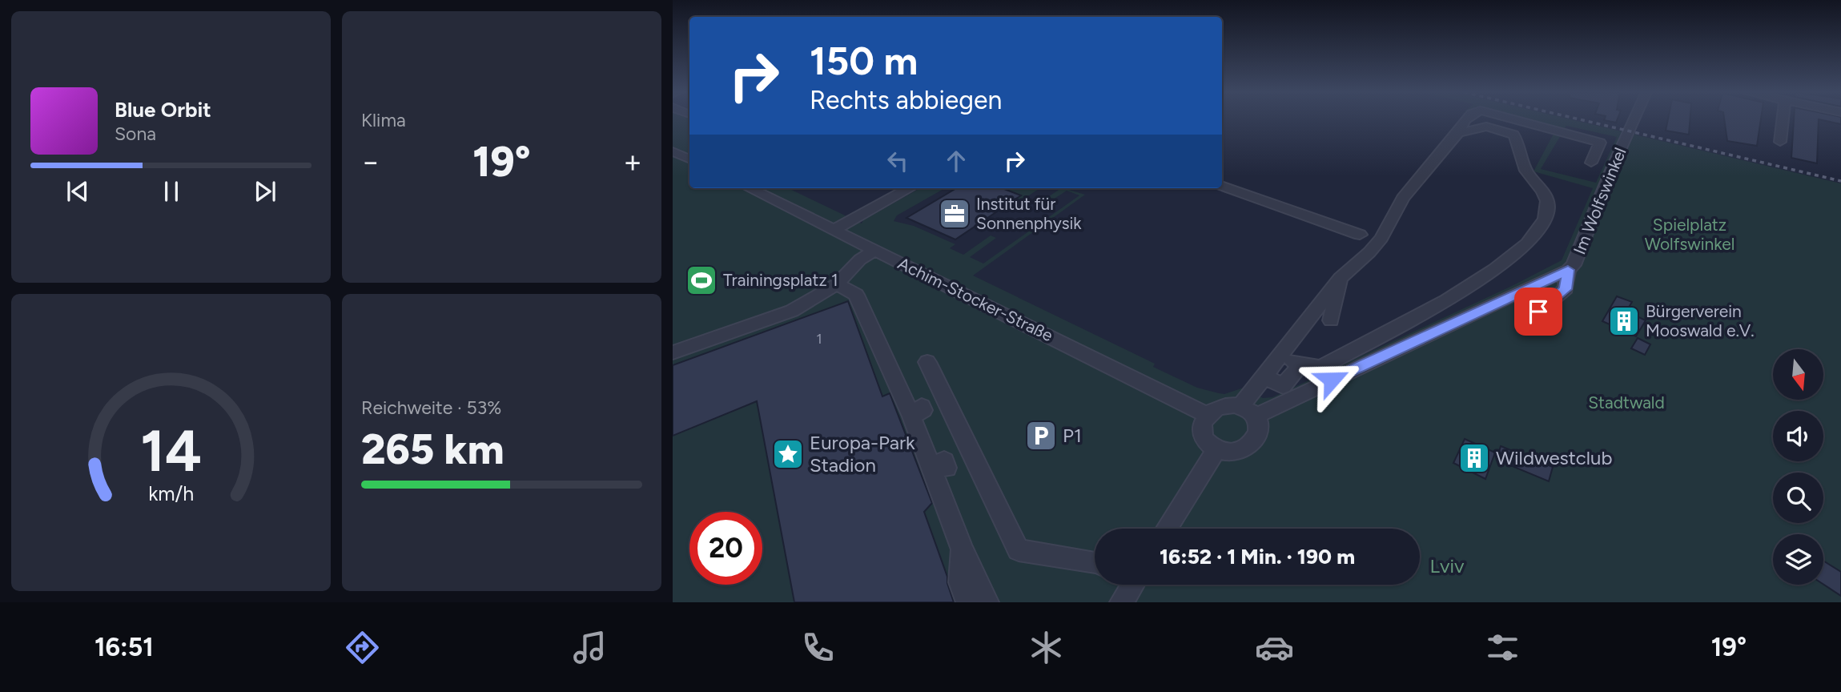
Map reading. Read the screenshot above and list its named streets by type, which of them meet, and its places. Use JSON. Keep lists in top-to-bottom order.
{
  "streets": {
    "street": ["Im Wolfswinkel", "Achim-Stocker-Straße"]
  },
  "crossings": [
    ["Im Wolfswinkel", "Achim-Stocker-Straße"]
  ],
  "parks": ["Spielplatz Wolfswinkel", "Stadtwald", "Lviv"],
  "places": {
    "office": ["Institut für Sonnenphysik"],
    "sports": ["Trainingsplatz 1"],
    "building": ["Bürgerverein Mooswald e.V.", "Wildwestclub"],
    "parking": ["P1"],
    "place": ["Europa-Park Stadion"]
  },
  "house_numbers": ["1"],
  "north": "bottom",
  "page": {
    "tile": [
      "Klima",
      ["Reichweite · 53%", "265 km"]
    ],
    "turn": ["150 m", "Rechts abbiegen"],
    "song": ["Blue Orbit", "Sona"],
    "heat": ["−", "19°", "+"],
    "limit": "20",
    "trip": "16:52 · 1 Min. · 190 m",
    "tabs": ["16:51", "19°"],
    "gauge": ["14", "km/h"]
  }
}
